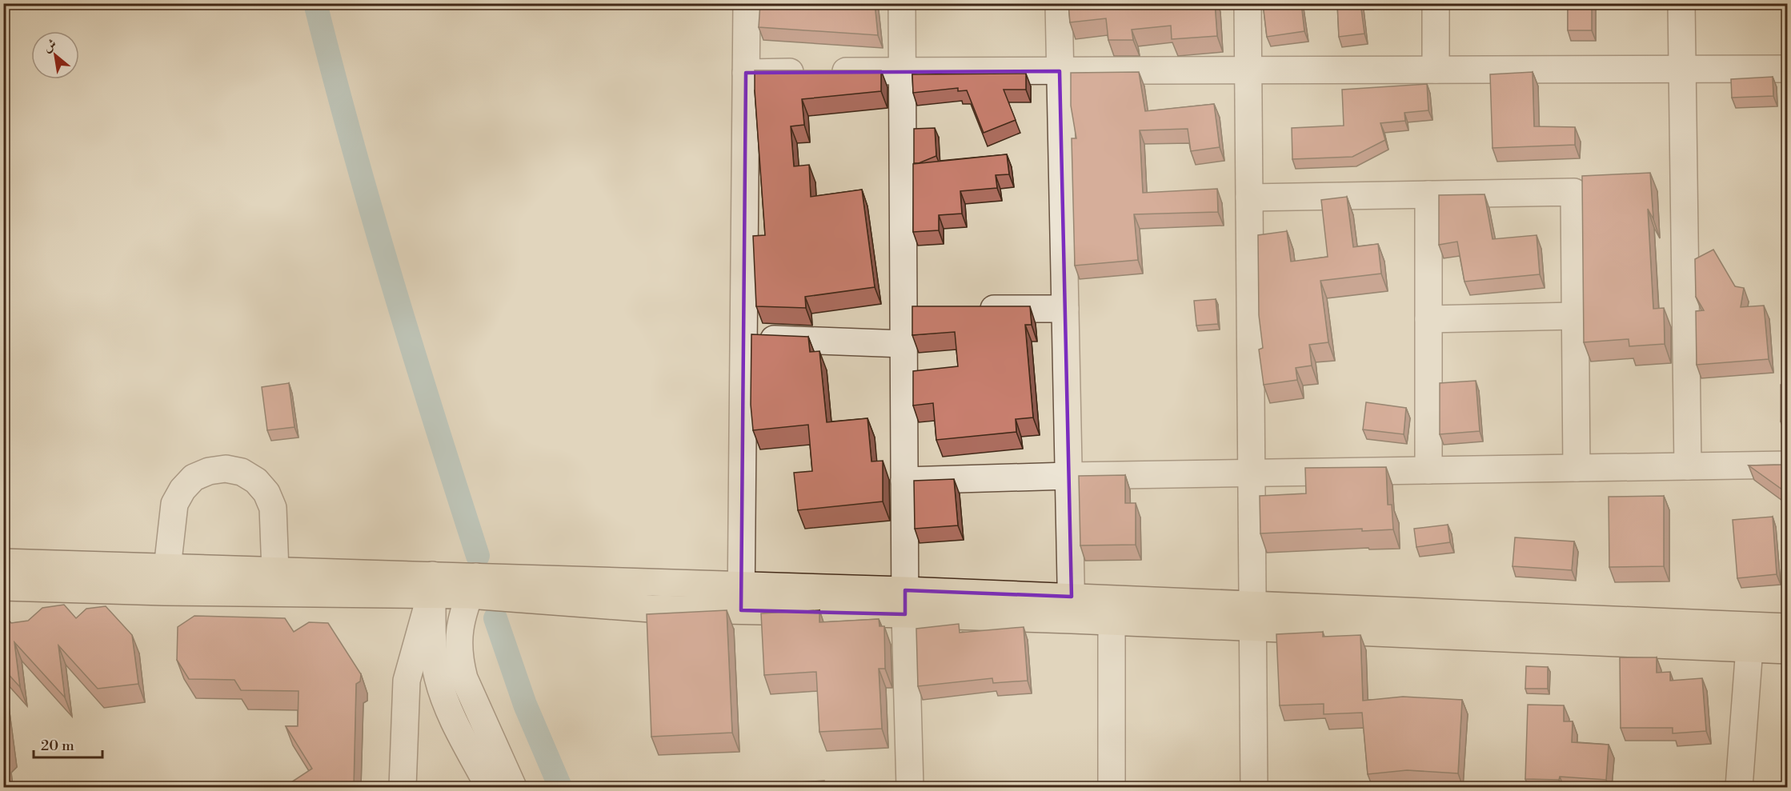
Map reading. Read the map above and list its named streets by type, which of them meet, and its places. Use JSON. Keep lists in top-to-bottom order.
{
  "scale_bar": "20 m",
  "north": "top left"
}
